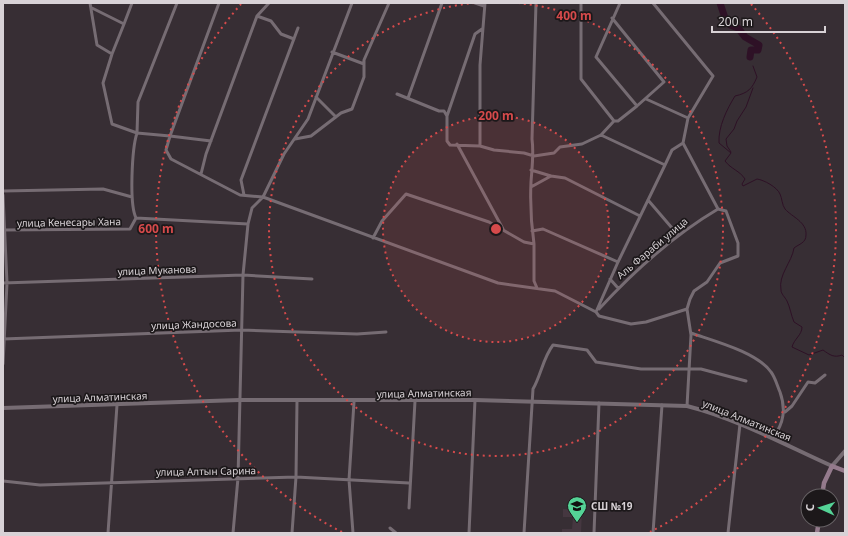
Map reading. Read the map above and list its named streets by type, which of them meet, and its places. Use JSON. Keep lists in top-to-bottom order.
{
  "streets": {
    "street": [
      "улица Кенесары Хана",
      "Аль Фараби улица",
      "улица Муканова",
      "улица Жандосова",
      "улица Алматинская",
      "улица Алтын Сарина"
    ]
  },
  "places": {
    "school or university": ["СШ №19"]
  },
  "scale_bar": "200 m",
  "north": "left",
  "rings": ["400 m", "200 m", "600 m"]
}
